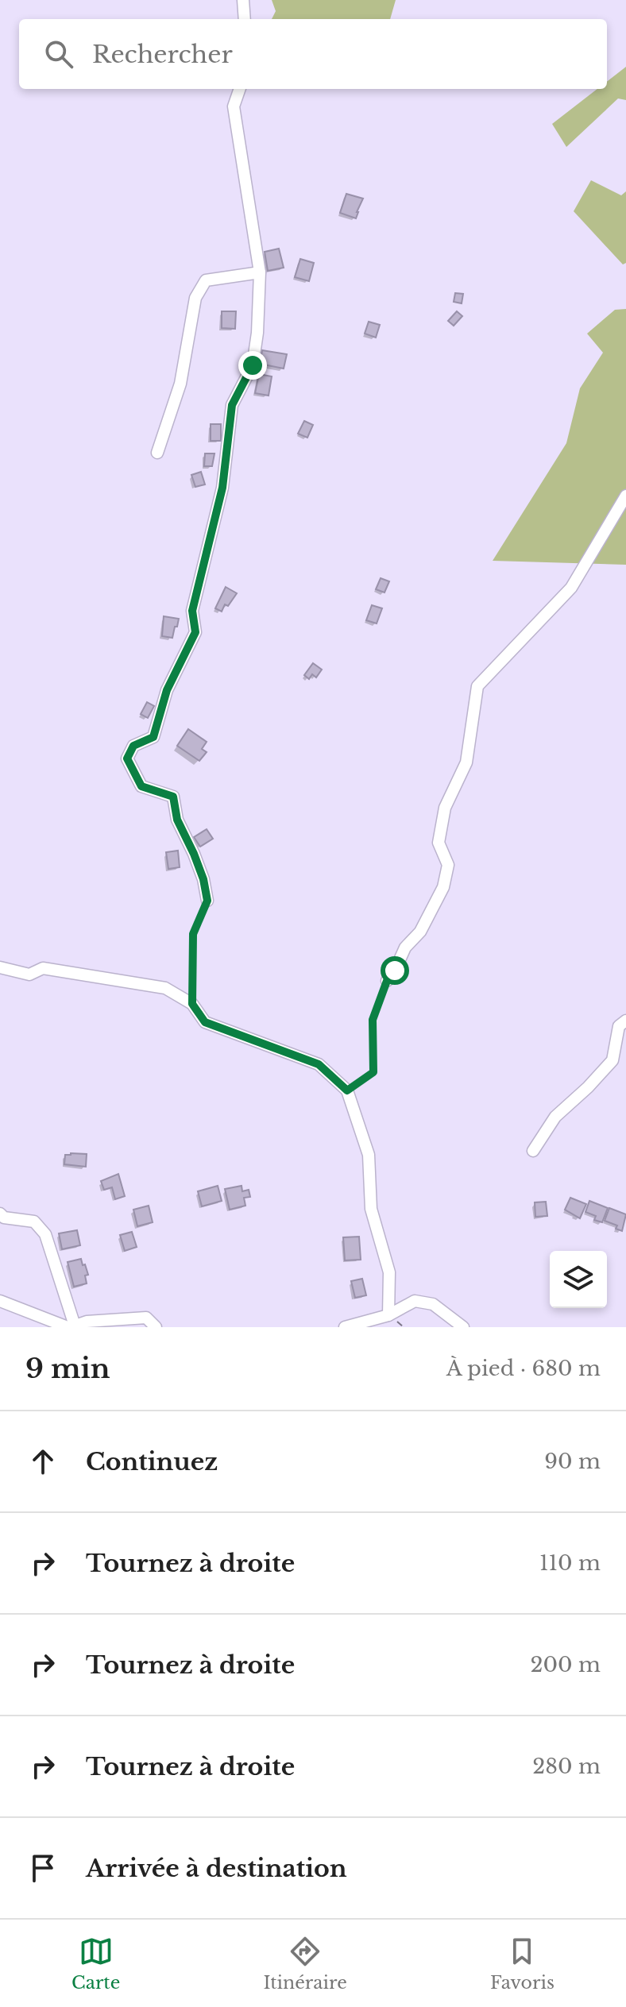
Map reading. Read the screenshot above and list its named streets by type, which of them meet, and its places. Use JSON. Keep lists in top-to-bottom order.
{
  "page": {
    "search": "Rechercher",
    "heading": ["9 min", "À pied · 680 m"],
    "list": [
      ["Continuez", "90 m"],
      ["Tournez à droite", "110 m"],
      ["Tournez à droite", "200 m"],
      ["Tournez à droite", "280 m"],
      "Arrivée à destination"
    ],
    "nav": ["Carte", "Itinéraire", "Favoris"]
  }
}
